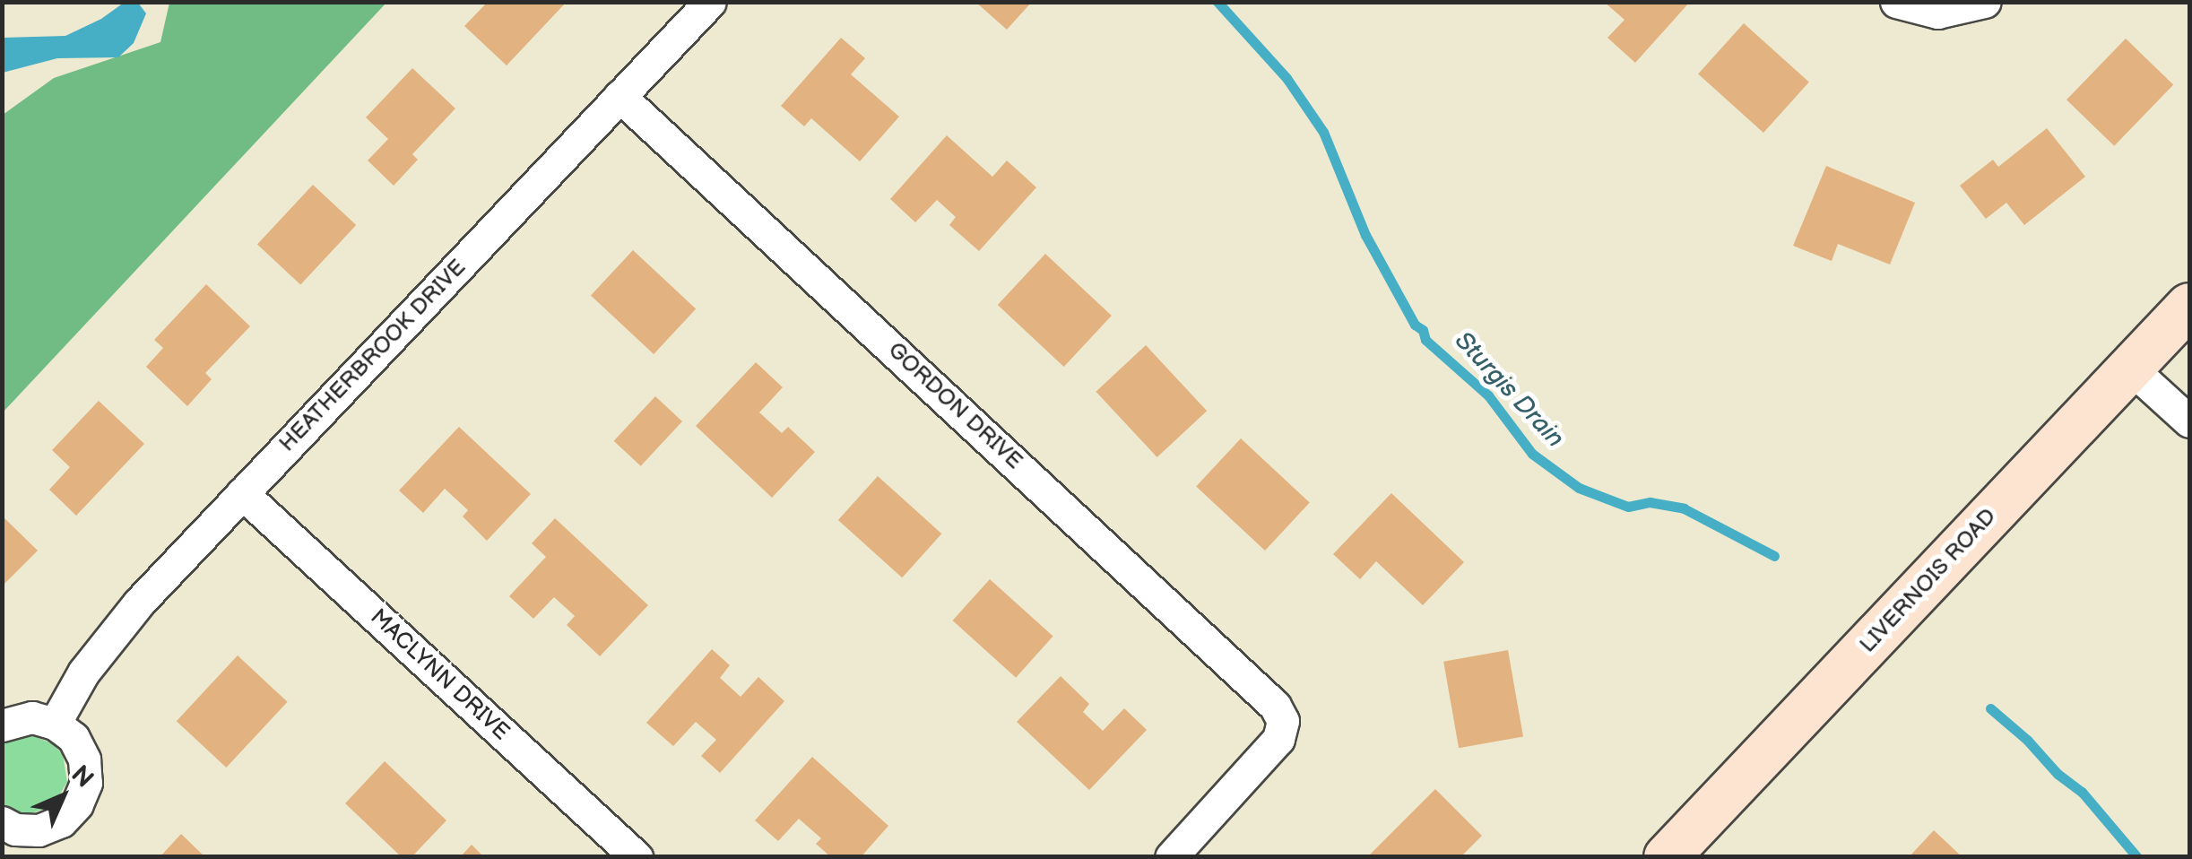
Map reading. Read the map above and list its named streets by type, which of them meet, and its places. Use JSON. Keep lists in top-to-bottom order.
{
  "streets": {
    "main road": ["LIVERNOIS ROAD"],
    "street": ["HEATHERBROOK DRIVE", "GORDON DRIVE", "MACLYNN DRIVE"]
  },
  "crossings": [
    ["HEATHERBROOK DRIVE", "GORDON DRIVE"],
    ["HEATHERBROOK DRIVE", "MACLYNN DRIVE"]
  ],
  "water": ["Sturgis Drain"],
  "north": "top right"
}
